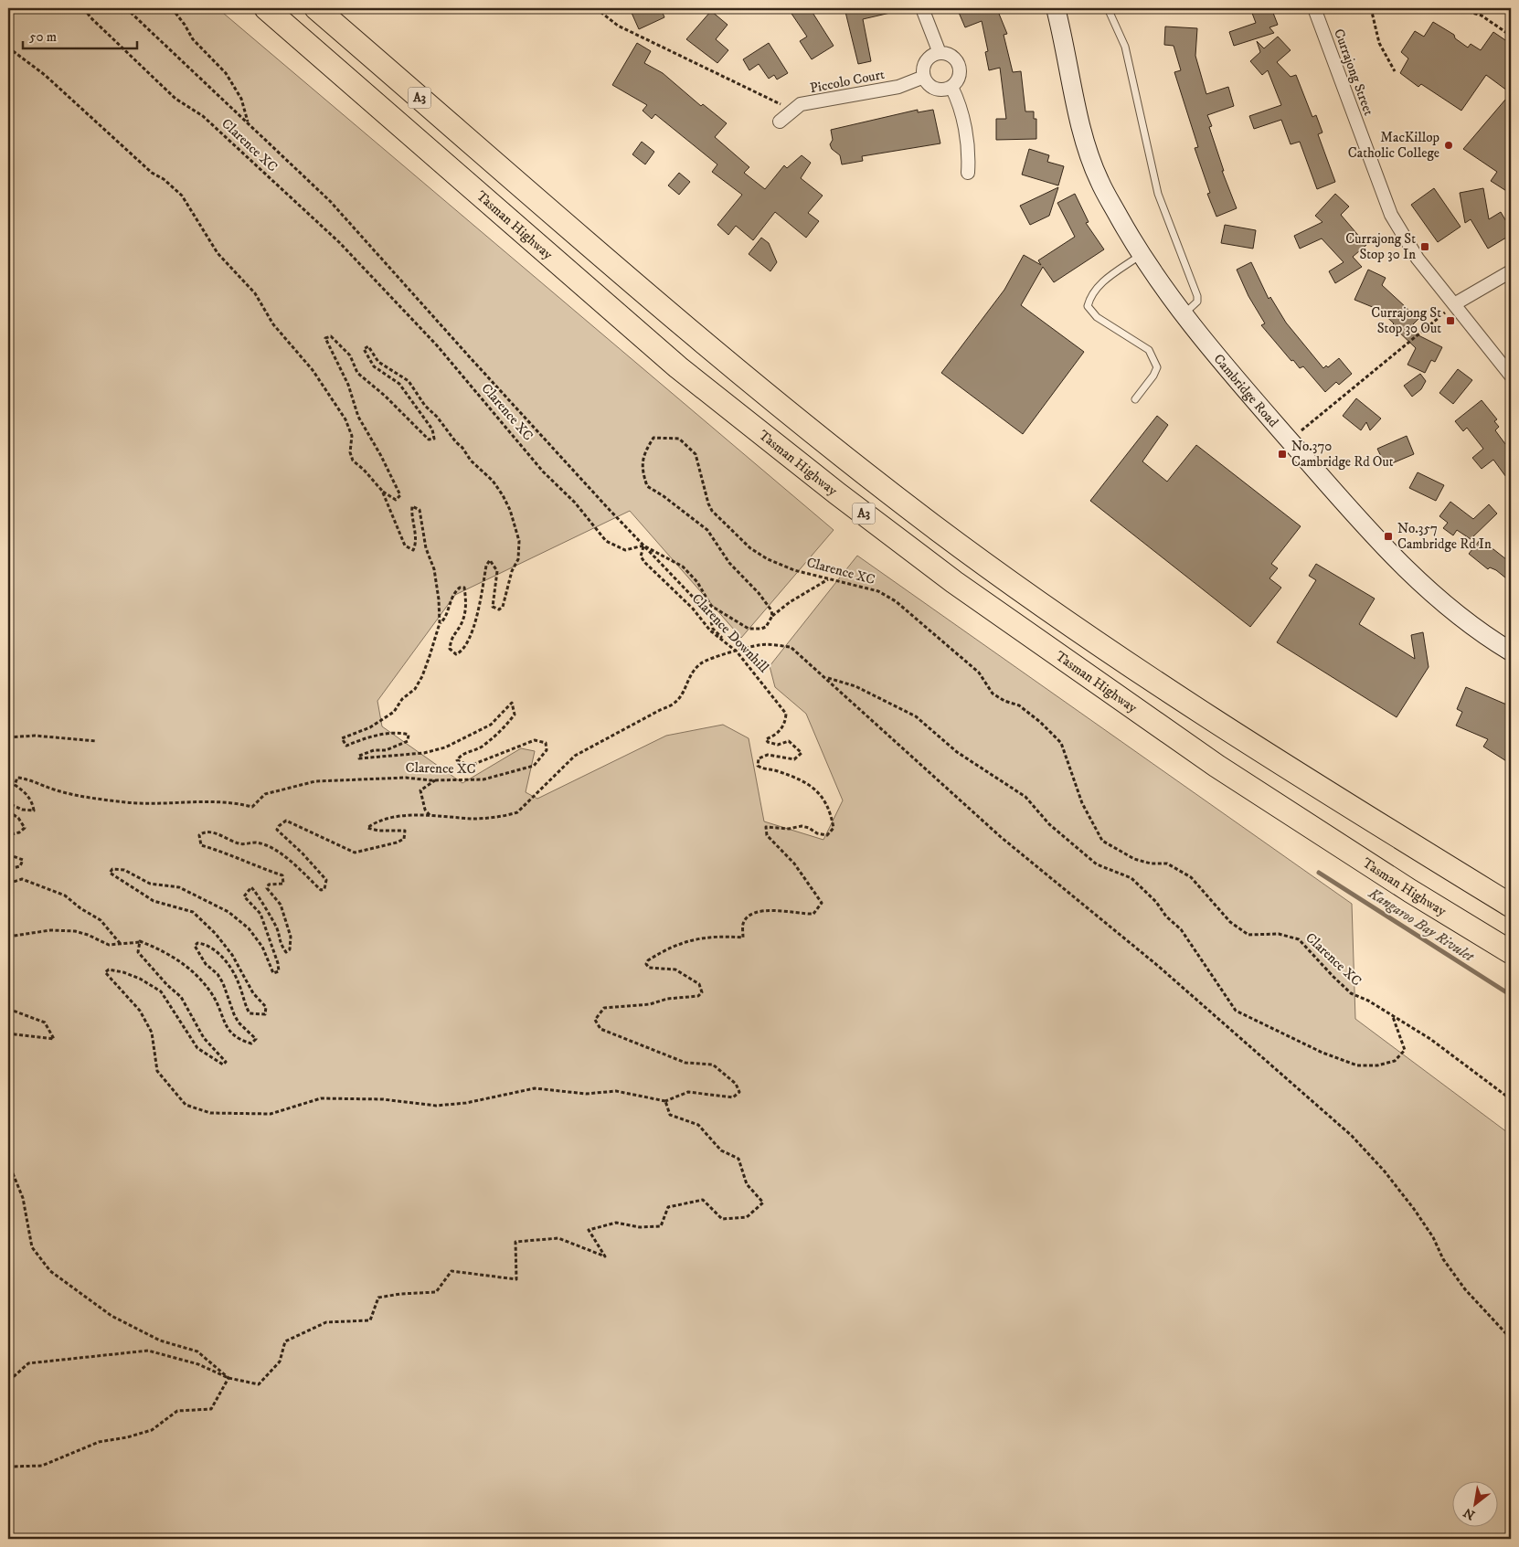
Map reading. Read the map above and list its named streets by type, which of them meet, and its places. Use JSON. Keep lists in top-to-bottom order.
{
  "streets": {
    "highway": ["A3", "Tasman Highway"],
    "main road": ["Cambridge Road"],
    "street": ["Currajong Street", "Piccolo Court"],
    "path": ["Clarence XC", "Clarence Downhill"]
  },
  "crossings": [
    ["Clarence XC", "Clarence Downhill"]
  ],
  "water": ["Kangaroo Bay Rivulet"],
  "places": {
    "other": ["MacKillop Catholic College"],
    "transit": [
      "Currajong St Stop 30 In",
      "Currajong St Stop 30 Out",
      "No.370 Cambridge Rd Out",
      "No.357 Cambridge Rd In"
    ]
  },
  "scale_bar": "50 m",
  "north": "bottom left"
}
